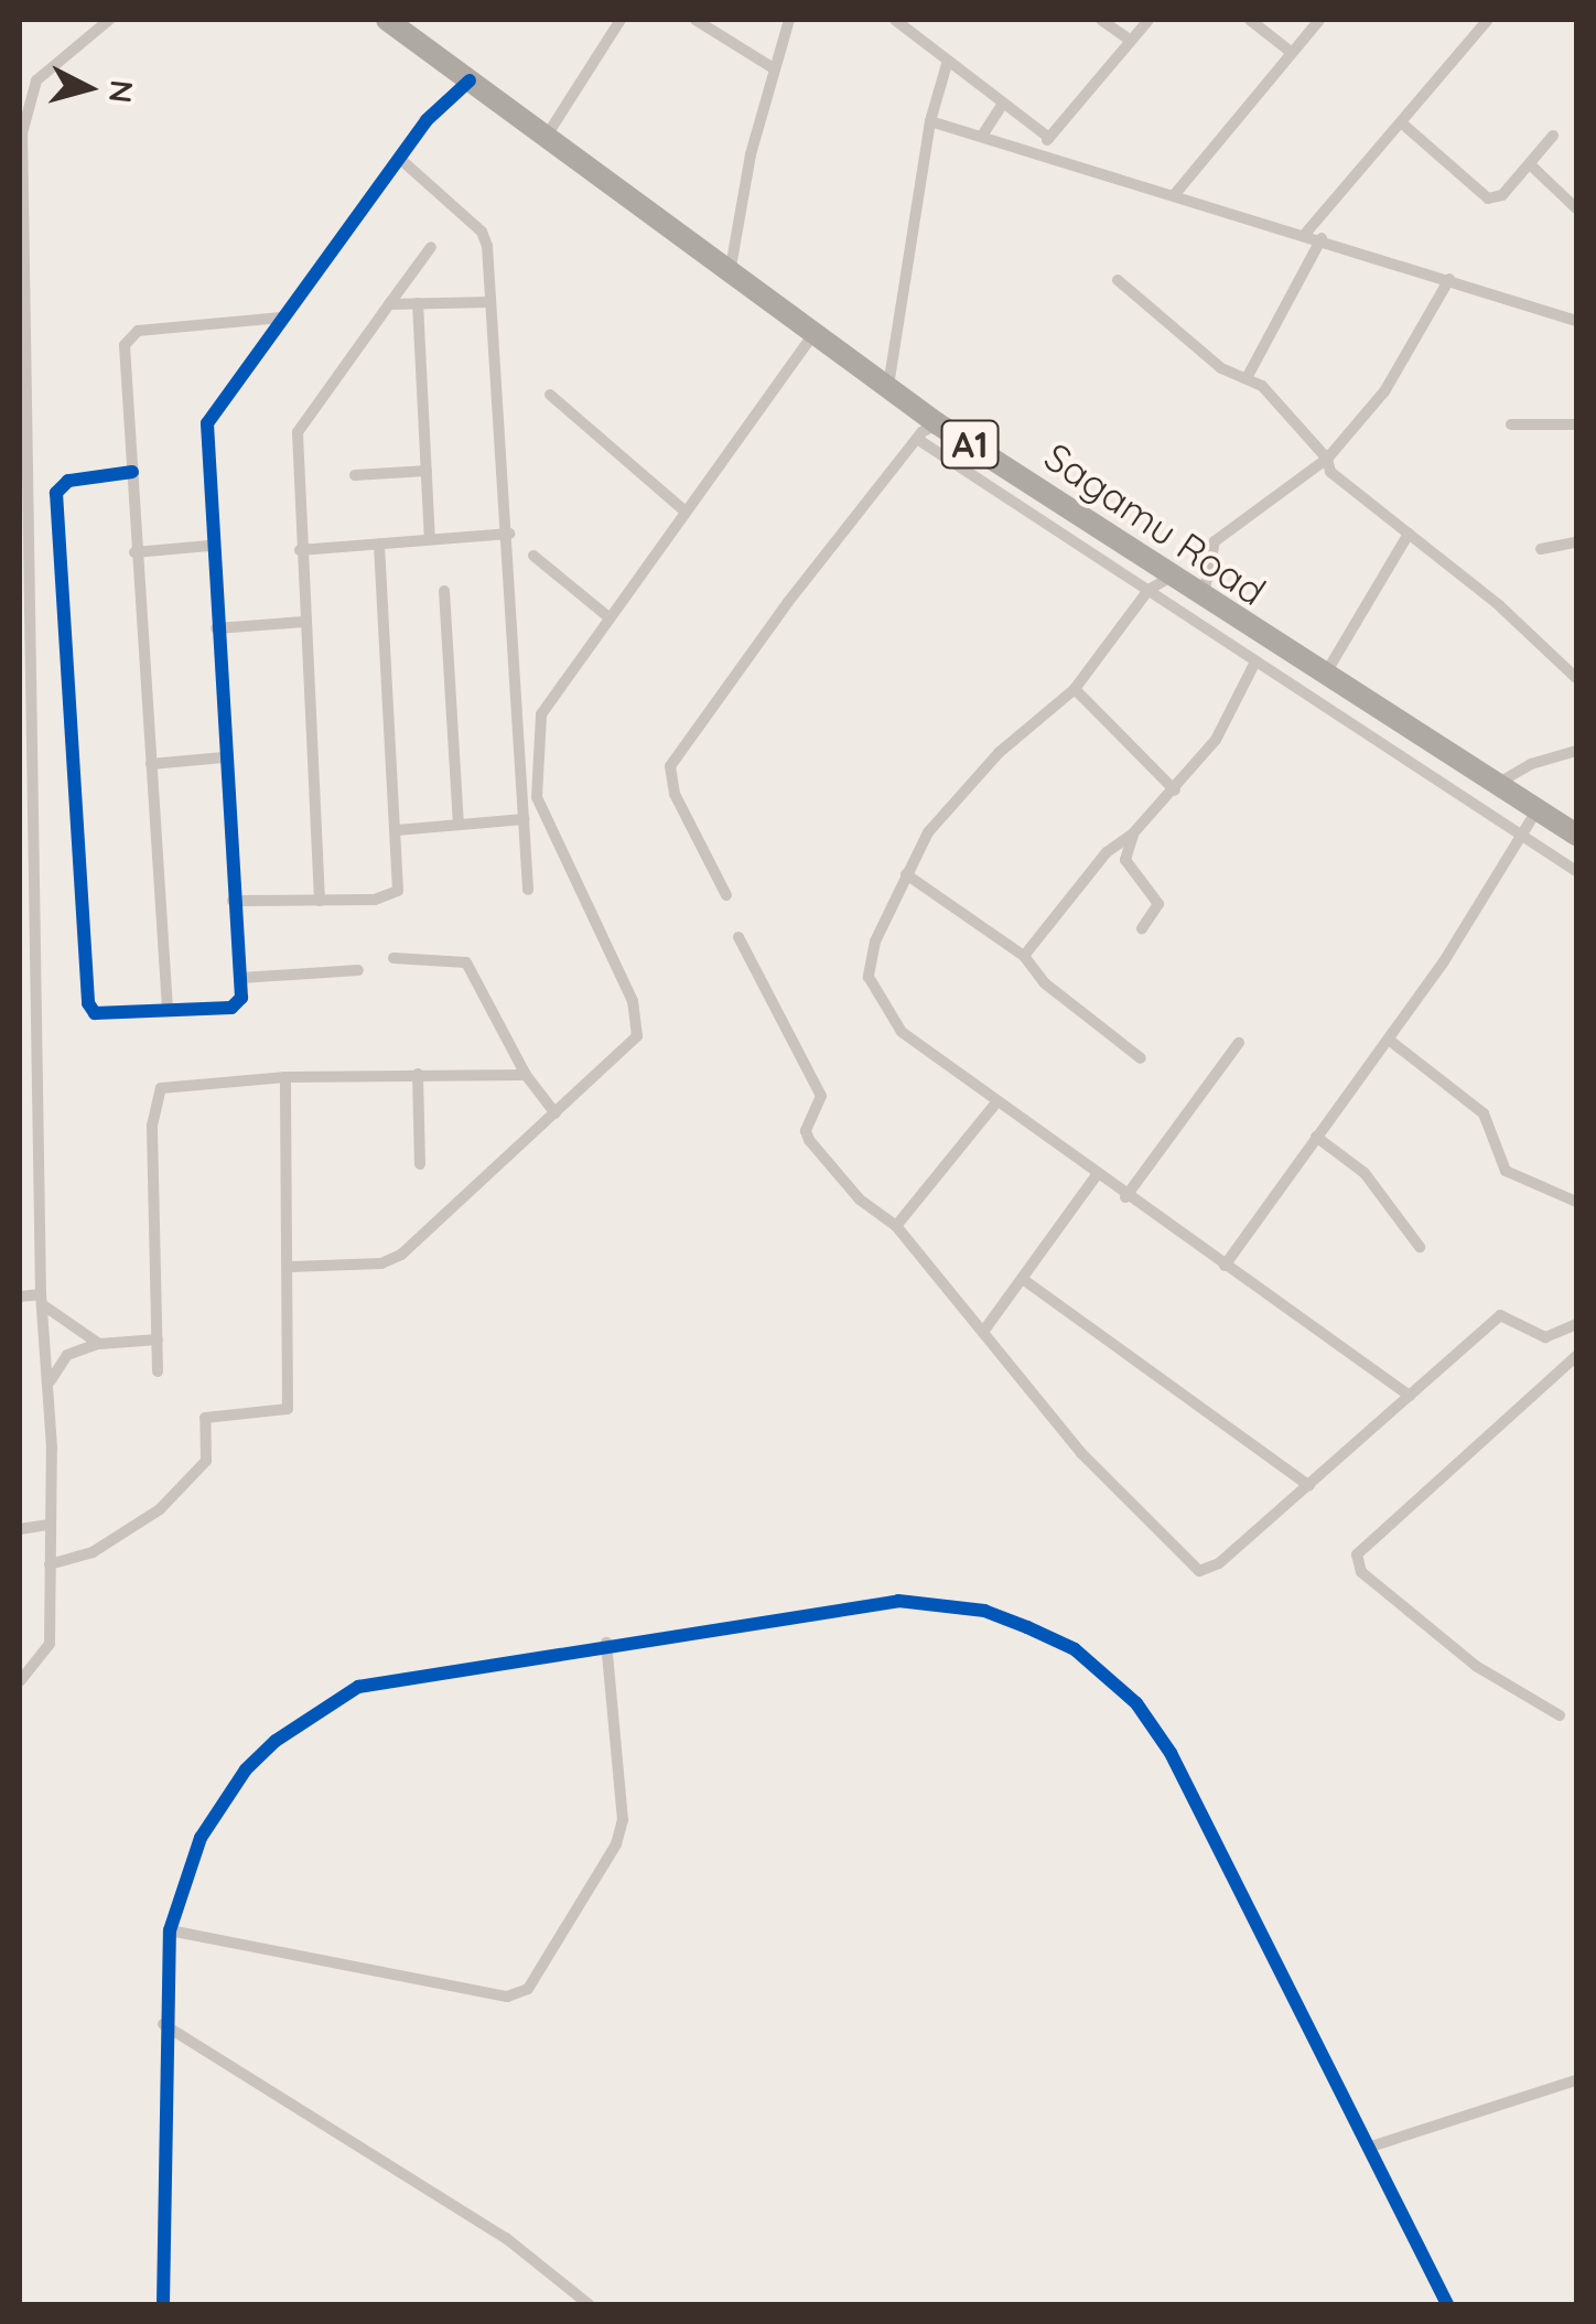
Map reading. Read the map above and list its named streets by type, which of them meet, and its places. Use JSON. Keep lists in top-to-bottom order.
{
  "streets": {
    "highway": ["A1", "Sagamu Road"]
  },
  "north": "right"
}
